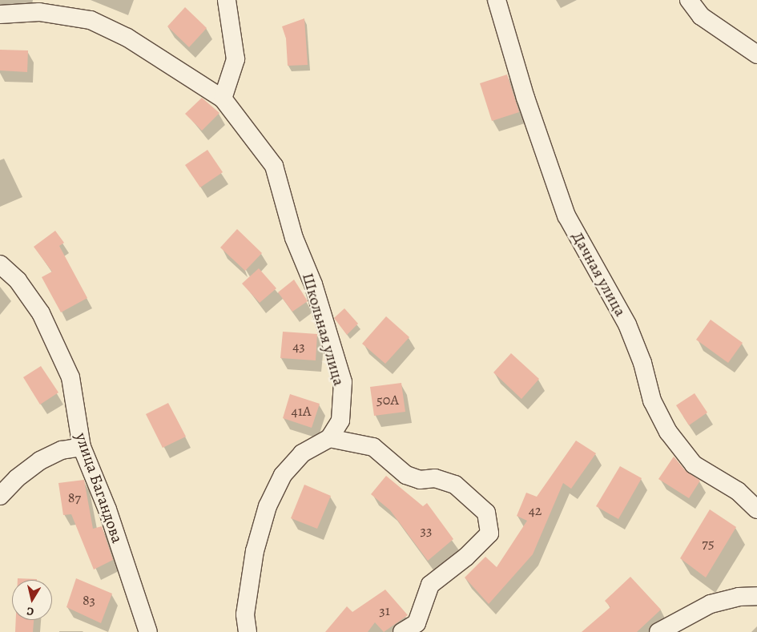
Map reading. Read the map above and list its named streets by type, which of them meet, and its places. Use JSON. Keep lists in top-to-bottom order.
{
  "streets": {
    "street": ["Дачная улица", "Школьная улица", "улица Багандова"]
  },
  "house_numbers": [
    "43",
    "50А",
    "41А",
    "87",
    "42",
    "33",
    "75",
    "83",
    "31"
  ],
  "north": "bottom"
}
